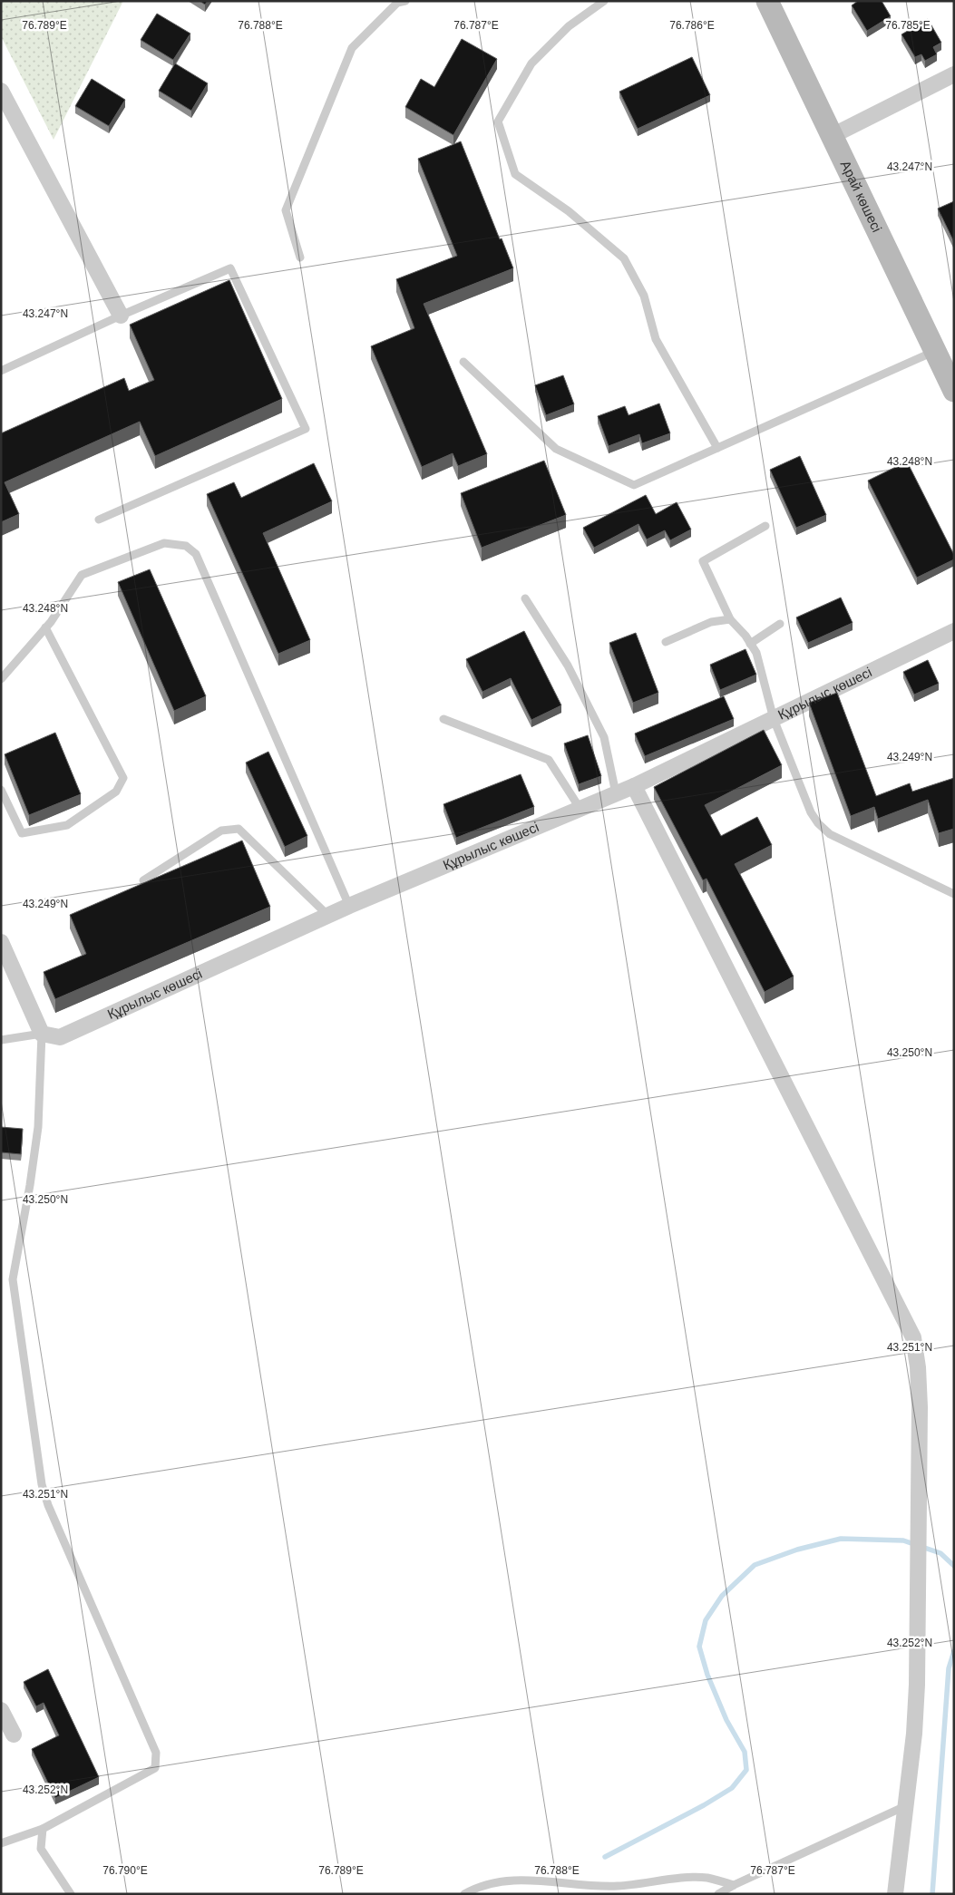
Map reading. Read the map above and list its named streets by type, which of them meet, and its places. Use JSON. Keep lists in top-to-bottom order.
{
  "streets": {
    "main road": ["Арай көшесі"],
    "street": ["Құрылыс көшесі"]
  },
  "coordinates": [
    "76.789°E",
    "76.788°E",
    "76.787°E",
    "76.786°E",
    "76.785°E",
    "43.247°N",
    "43.248°N",
    "43.249°N",
    "43.250°N",
    "43.251°N",
    "43.252°N",
    "76.790°E"
  ]
}
